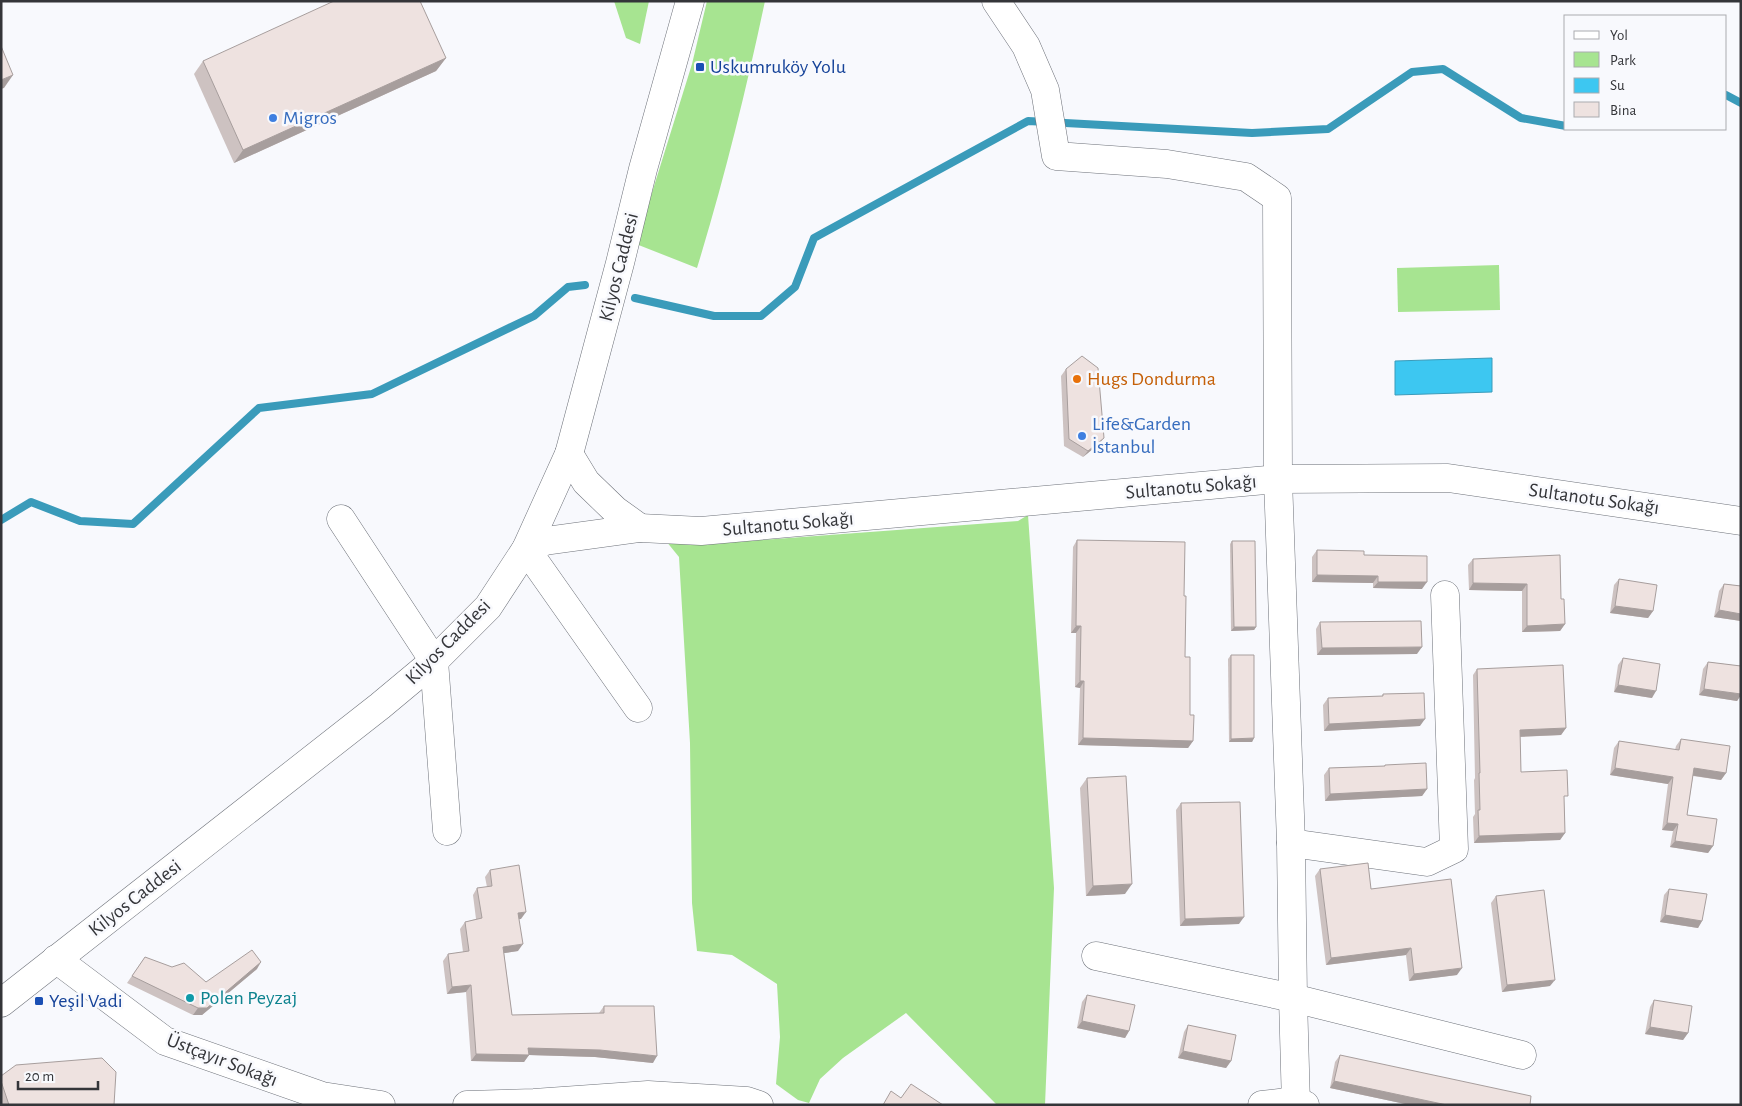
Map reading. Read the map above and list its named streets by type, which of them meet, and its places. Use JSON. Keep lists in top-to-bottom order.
{
  "streets": {
    "street": ["Kilyos Caddesi", "Sultanotu Sokağı", "Üstçayır Sokağı"]
  },
  "crossings": [
    ["Kilyos Caddesi", "Sultanotu Sokağı"],
    ["Kilyos Caddesi", "Üstçayır Sokağı"]
  ],
  "places": {
    "transit": ["Uskumruköy Yolu", "Yeşil Vadi"],
    "other": [
      "Migros",
      "Hugs Dondurma",
      "Life&Garden İstanbul",
      "Polen Peyzaj"
    ]
  },
  "legend": [
    "Yol",
    "Park",
    "Su",
    "Bina"
  ],
  "scale_bar": "20 m"
}
